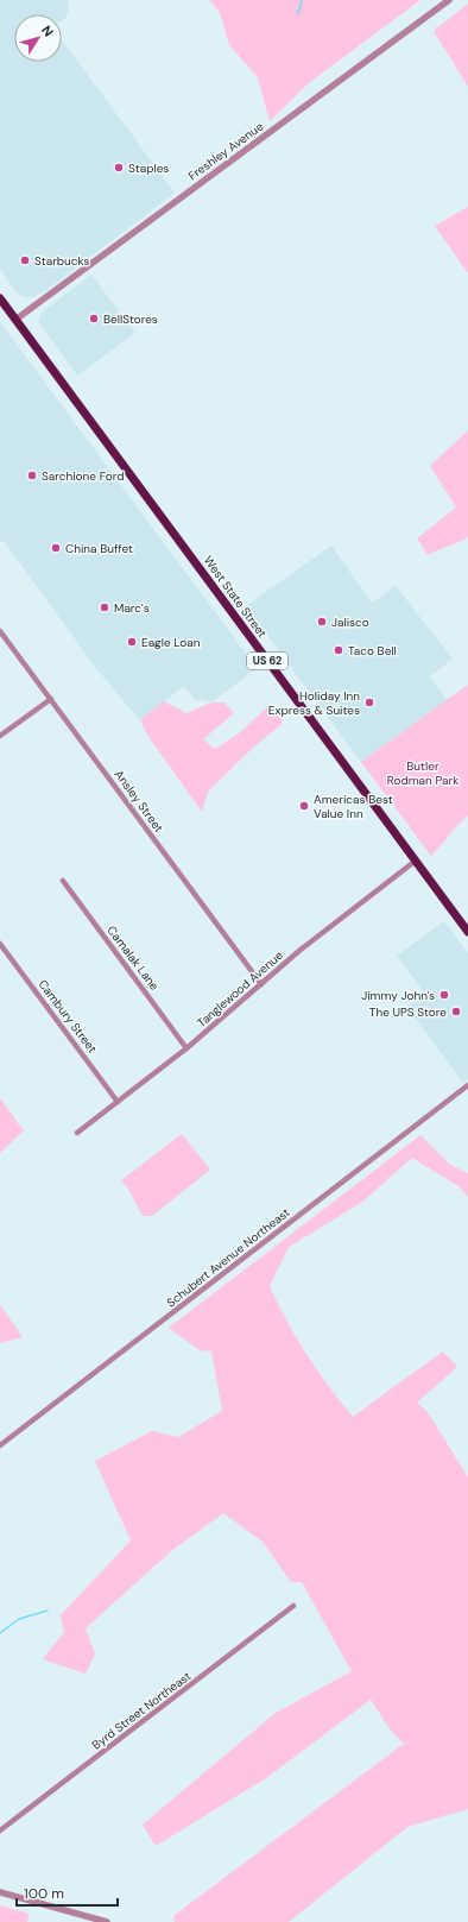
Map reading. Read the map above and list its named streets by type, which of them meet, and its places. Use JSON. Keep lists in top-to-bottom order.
{
  "streets": {
    "highway": ["West State Street", "US 62"],
    "street": [
      "Freshley Avenue",
      "Ansley Street",
      "Camalak Lane",
      "Tanglewood Avenue",
      "Cambury Street",
      "Schubert Avenue Northeast",
      "Byrd Street Northeast"
    ]
  },
  "crossings": [
    ["Freshley Avenue", "West State Street"],
    ["West State Street", "Tanglewood Avenue"],
    ["Ansley Street", "Tanglewood Avenue"],
    ["Camalak Lane", "Tanglewood Avenue"],
    ["Tanglewood Avenue", "Cambury Street"]
  ],
  "parks": ["Butler Rodman Park"],
  "places": [
    "Staples",
    "Starbucks",
    "BellStores",
    "Sarchione Ford",
    "China Buffet",
    "Marc's",
    "Jalisco",
    "Eagle Loan",
    "Taco Bell",
    "Holiday Inn Express & Suites",
    "Americas Best Value Inn",
    "Jimmy John's",
    "The UPS Store"
  ],
  "scale_bar": "100 m",
  "north": "top right"
}
